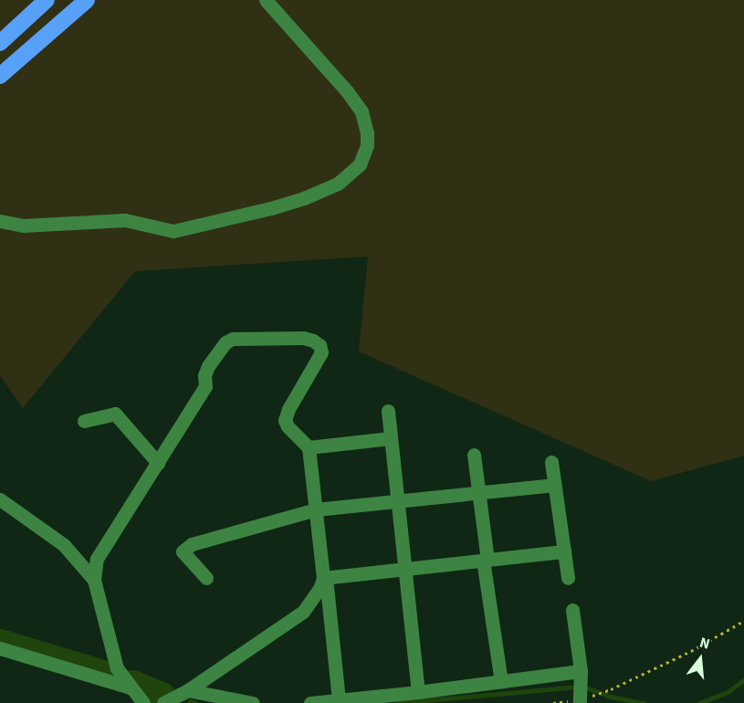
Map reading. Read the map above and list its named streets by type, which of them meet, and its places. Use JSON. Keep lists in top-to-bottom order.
{
  "north": "top"
}
